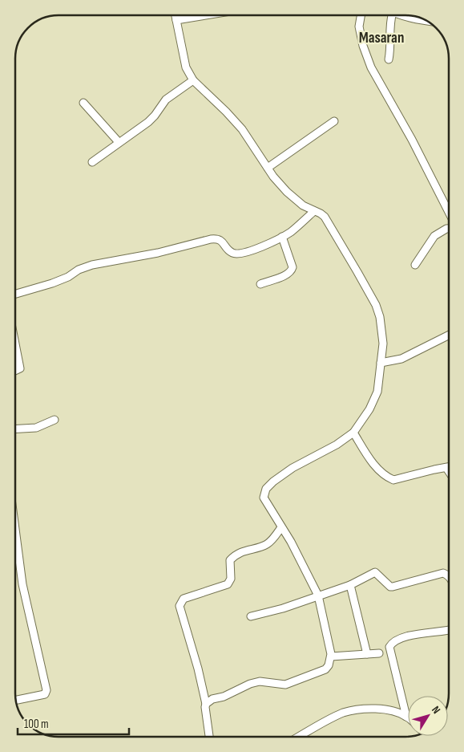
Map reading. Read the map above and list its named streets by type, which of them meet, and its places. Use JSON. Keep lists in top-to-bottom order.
{
  "districts": ["Masaran"],
  "scale_bar": "100 m",
  "north": "top right"
}
